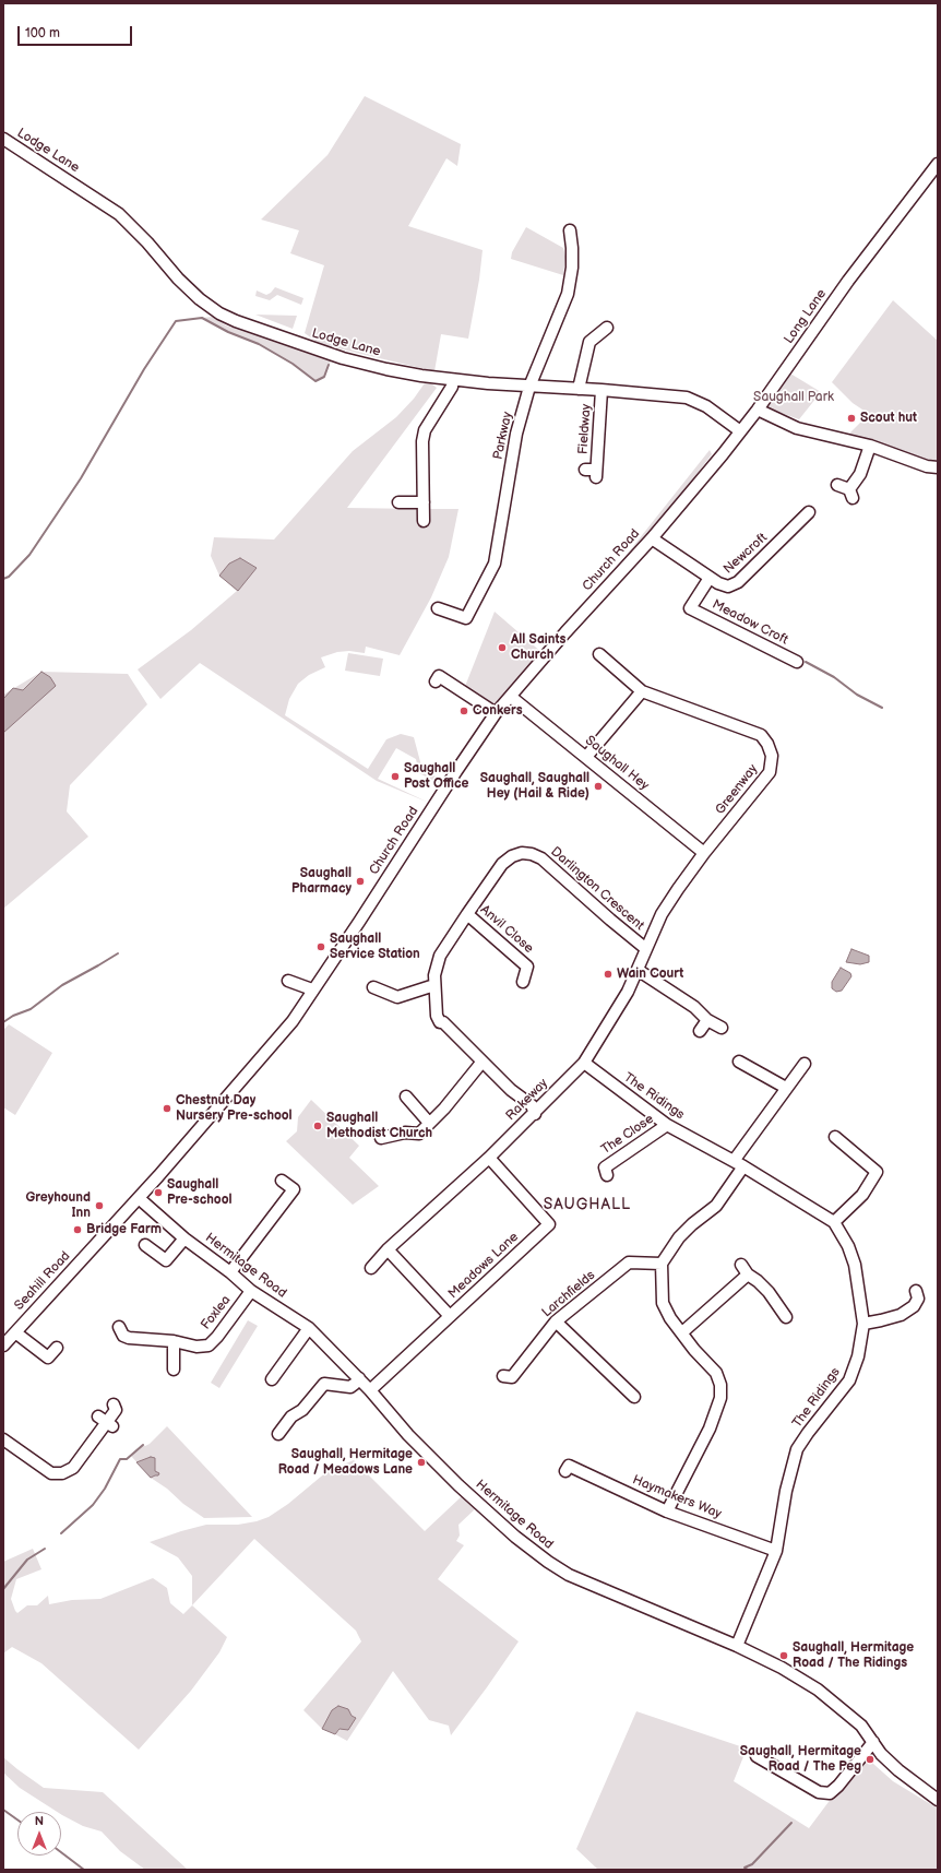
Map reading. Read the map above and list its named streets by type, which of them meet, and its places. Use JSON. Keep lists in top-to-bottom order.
{
  "streets": {
    "street": [
      "Lodge Lane",
      "Long Lane",
      "Fieldway",
      "Parkway",
      "Newcroft",
      "Church Road",
      "Meadow Croft",
      "Saughall Hey",
      "Greenway",
      "Darlington Crescent",
      "Anvil Close",
      "The Ridings",
      "Rakeway",
      "The Close",
      "Hermitage Road",
      "Meadows Lane",
      "Seahill Road",
      "Larchfields",
      "Foxlea",
      "Haymakers Way"
    ]
  },
  "crossings": [
    ["Lodge Lane", "Long Lane"],
    ["Lodge Lane", "Fieldway"],
    ["Lodge Lane", "Parkway"],
    ["Long Lane", "Church Road"],
    ["Newcroft", "Church Road"],
    ["Newcroft", "Meadow Croft"],
    ["Church Road", "Saughall Hey"],
    ["Church Road", "Hermitage Road"],
    ["Church Road", "Seahill Road"],
    ["Saughall Hey", "Greenway"],
    ["Greenway", "Darlington Crescent"],
    ["Greenway", "Rakeway"],
    ["Darlington Crescent", "Anvil Close"],
    ["Darlington Crescent", "Rakeway"],
    ["The Ridings", "Rakeway"],
    ["The Ridings", "The Close"],
    ["The Ridings", "Hermitage Road"],
    ["The Ridings", "Haymakers Way"],
    ["Rakeway", "Meadows Lane"],
    ["Hermitage Road", "Meadows Lane"],
    ["Hermitage Road", "Seahill Road"],
    ["Hermitage Road", "Foxlea"]
  ],
  "districts": ["SAUGHALL"],
  "parks": ["Saughall Park"],
  "places": [
    "Scout hut",
    "All Saints Church",
    "Conkers",
    "Saughall Post Office",
    "Saughall, Saughall Hey (Hail & Ride)",
    "Saughall Pharmacy",
    "Saughall Service Station",
    "Wain Court",
    "Chestnut Day Nursery Pre-school",
    "Saughall Methodist Church",
    "Saughall Pre-school",
    "Greyhound Inn",
    "Bridge Farm",
    "Saughall, Hermitage Road / Meadows Lane",
    "Saughall, Hermitage Road / The Ridings",
    "Saughall, Hermitage Road / The Peg"
  ],
  "scale_bar": "100 m",
  "north": "top"
}
